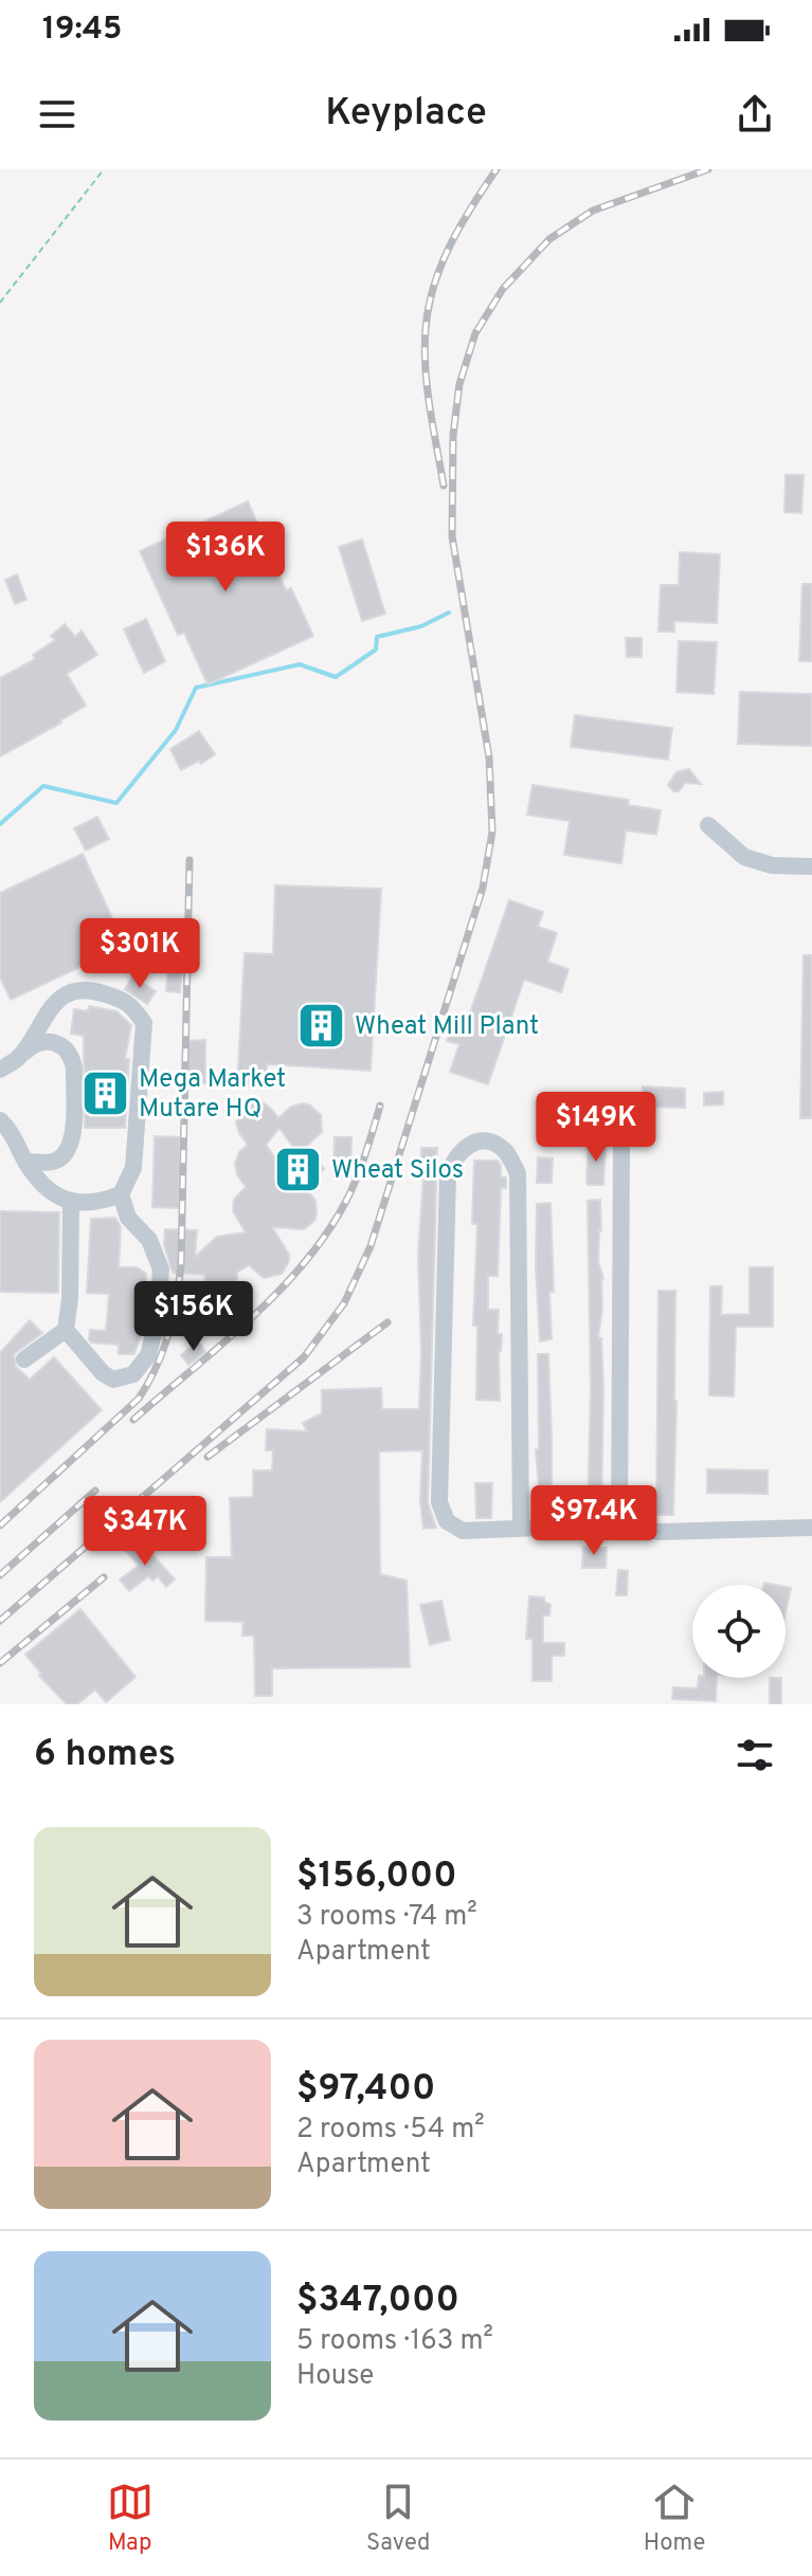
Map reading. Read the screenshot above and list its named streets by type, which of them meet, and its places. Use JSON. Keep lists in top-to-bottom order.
{
  "places": {
    "building": ["Wheat Mill Plant", "Mega Market Mutare HQ", "Wheat Silos"]
  },
  "page": {
    "status": "19:45",
    "header": "Keyplace",
    "price": [
      "$136K",
      "$301K",
      "$149K",
      "$156K",
      "$97.4K",
      "$347K"
    ],
    "heading": "6 homes",
    "list": [
      {
        "name": "$156,000",
        "note": "3 rooms · 74 m² · Apartment"
      },
      {
        "name": "$97,400",
        "note": "2 rooms · 54 m² · Apartment"
      },
      {
        "name": "$347,000",
        "note": "5 rooms · 163 m² · House"
      }
    ],
    "tabs": ["Map", "Saved", "Home"]
  }
}
